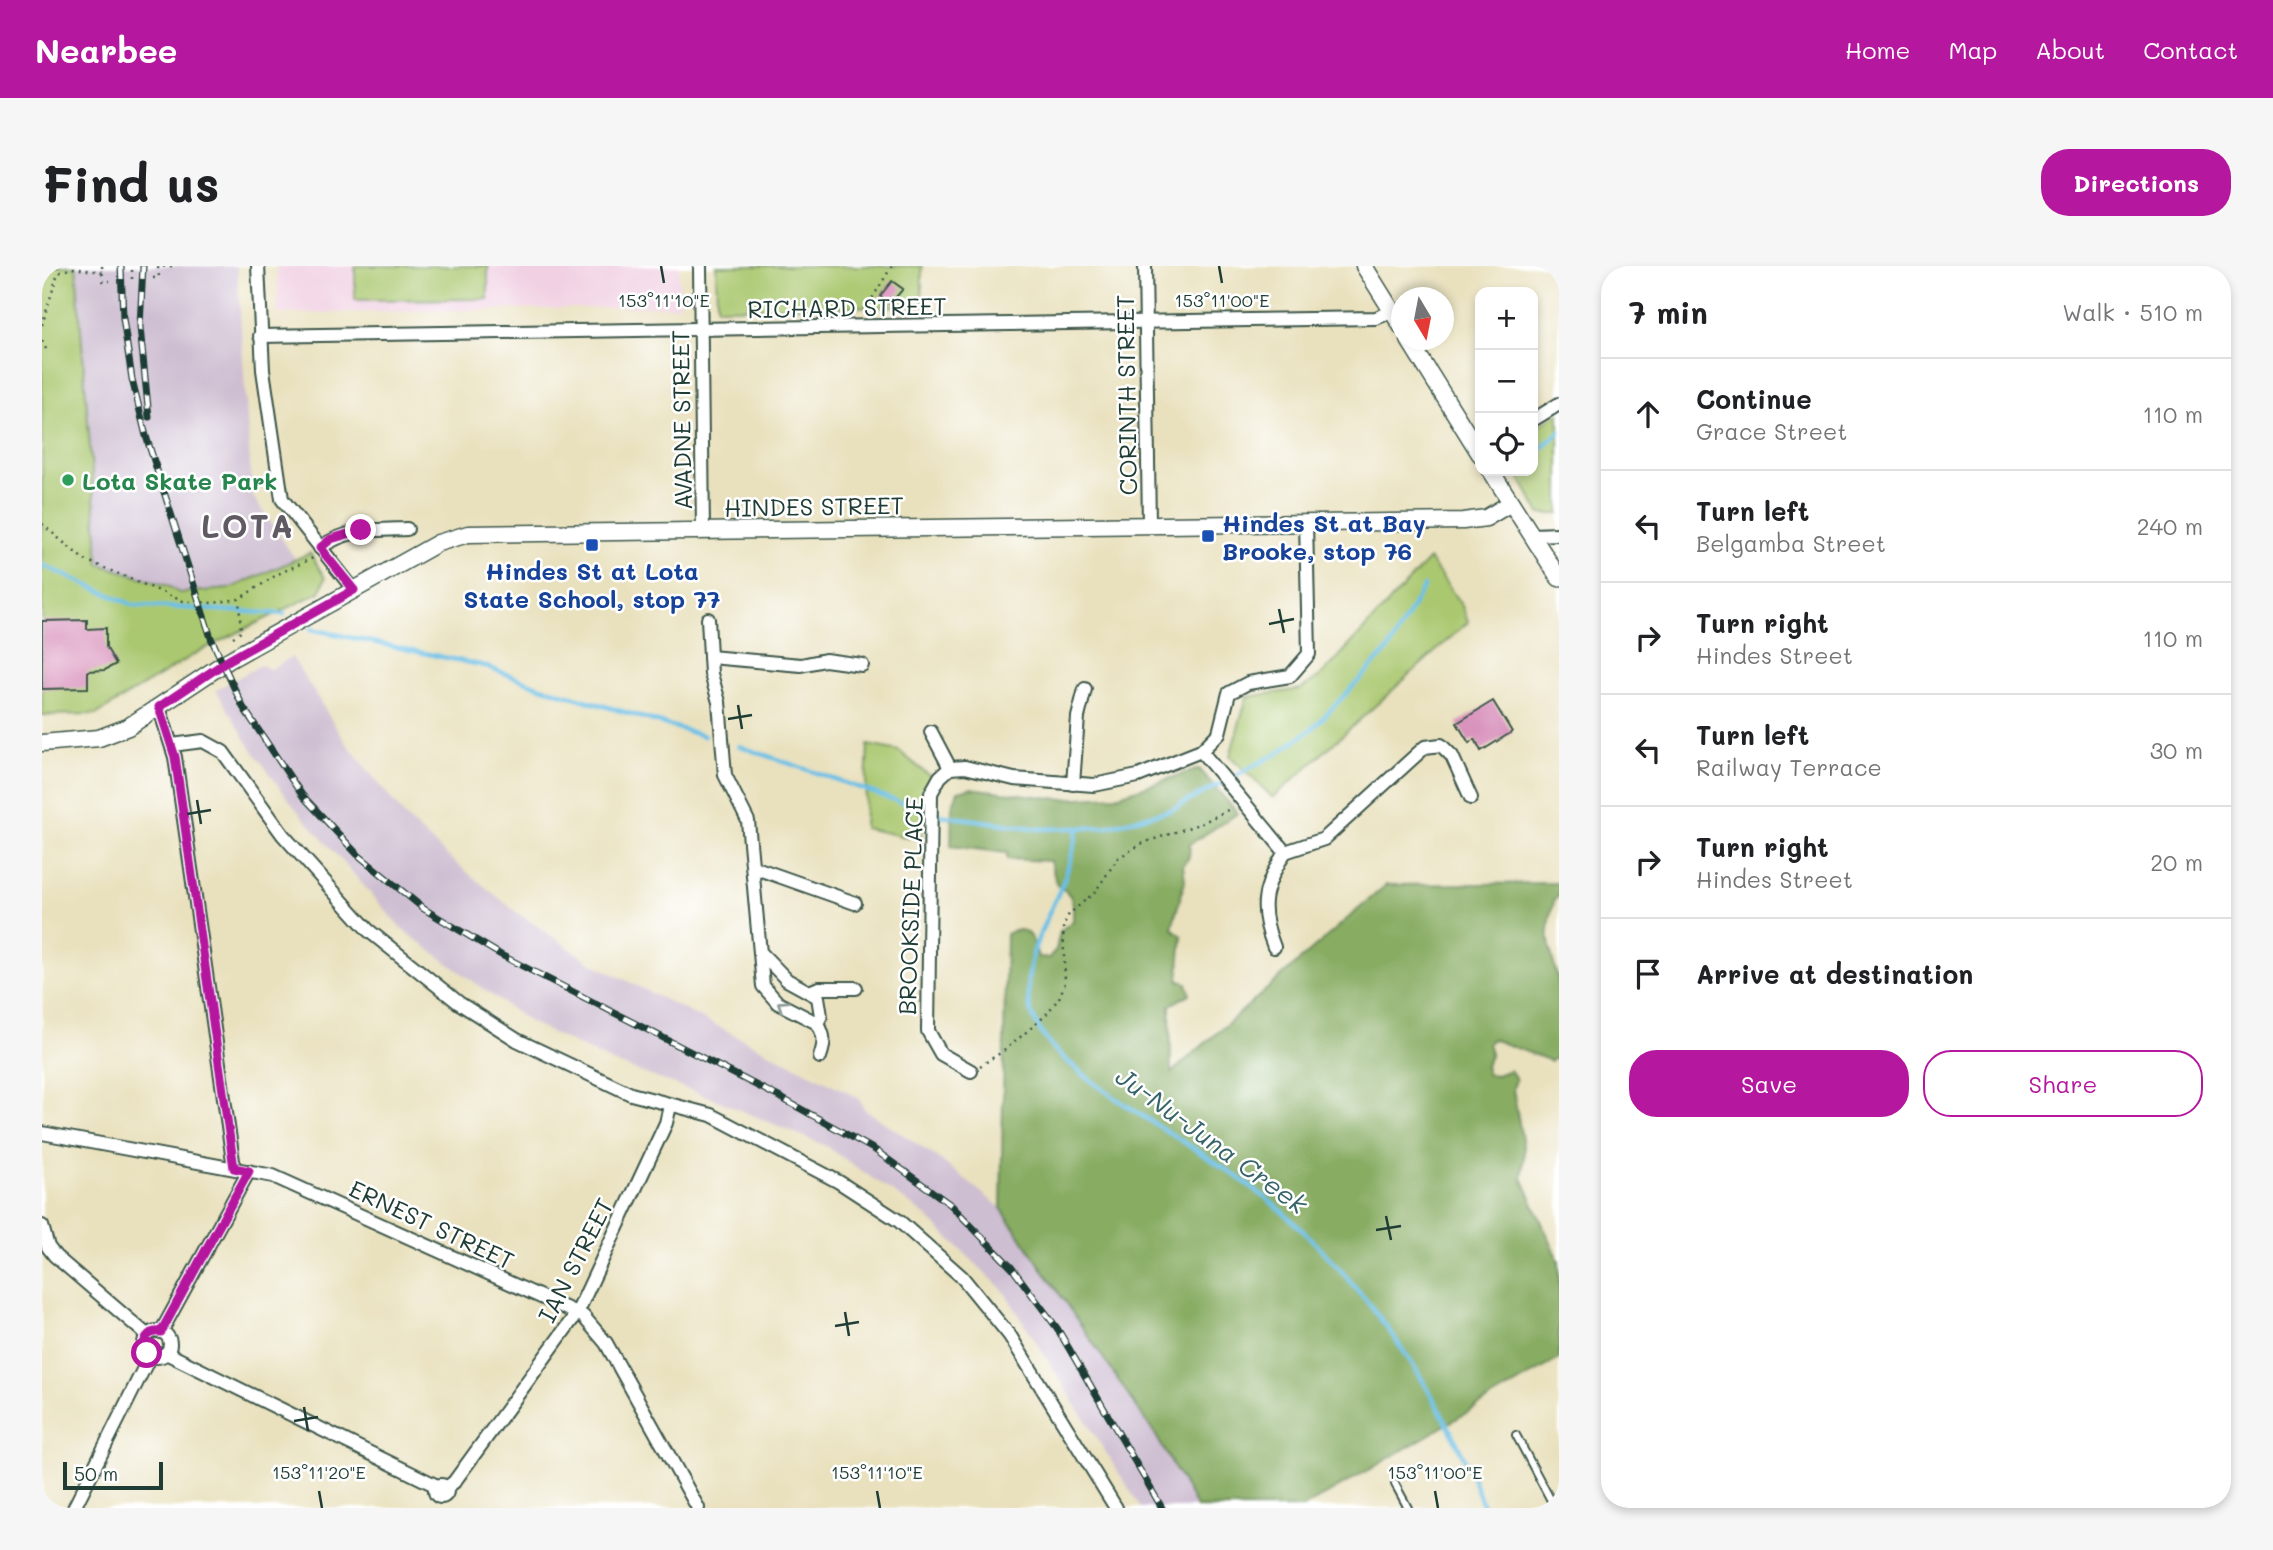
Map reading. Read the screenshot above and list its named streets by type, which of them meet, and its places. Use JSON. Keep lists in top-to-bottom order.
{
  "streets": {
    "street": [
      "RICHARD STREET",
      "CORINTH STREET",
      "AVADNE STREET",
      "HINDES STREET",
      "BROOKSIDE PLACE",
      "ERNEST STREET",
      "IAN STREET"
    ]
  },
  "crossings": [
    ["RICHARD STREET", "CORINTH STREET"],
    ["RICHARD STREET", "AVADNE STREET"],
    ["CORINTH STREET", "HINDES STREET"],
    ["AVADNE STREET", "HINDES STREET"],
    ["ERNEST STREET", "IAN STREET"]
  ],
  "districts": ["LOTA"],
  "water": ["Ju-Nu-Juna Creek"],
  "places": {
    "other": ["Lota Skate Park"],
    "transit": ["Hindes St at Bay Brooke, stop 76", "Hindes St at Lota State School, stop 77"]
  },
  "scale_bar": "50 m",
  "north": "bottom",
  "page": {
    "header": "Nearbee",
    "nav": [
      "Home",
      "Map",
      "About",
      "Contact"
    ],
    "buttons": [
      "Directions",
      ["Save", "Share"]
    ],
    "title": "Find us",
    "heading": ["7 min", "Walk · 510 m"],
    "map_buttons": ["+", "−"],
    "list": [
      ["Continue", "Grace Street", "110 m"],
      ["Turn left", "Belgamba Street", "240 m"],
      ["Turn right", "Hindes Street", "110 m"],
      ["Turn left", "Railway Terrace", "30 m"],
      ["Turn right", "Hindes Street", "20 m"],
      "Arrive at destination"
    ],
    "scale": "50 m"
  },
  "coordinates": ["153°11'10\"E", "153°11'00\"E", "153°11'20\"E"]
}
